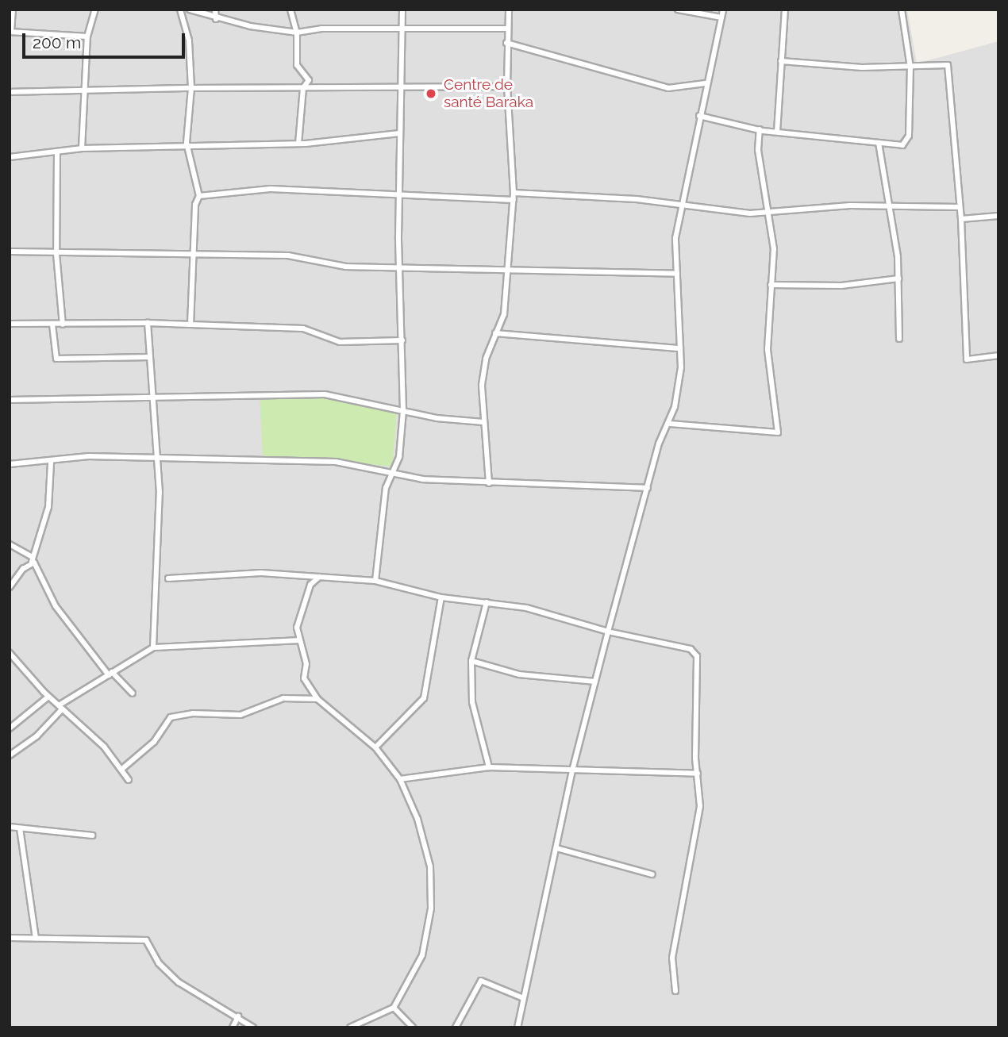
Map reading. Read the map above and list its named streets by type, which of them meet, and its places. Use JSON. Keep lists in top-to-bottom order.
{
  "places": ["Centre de santé Baraka"],
  "scale_bar": "200 m"
}
